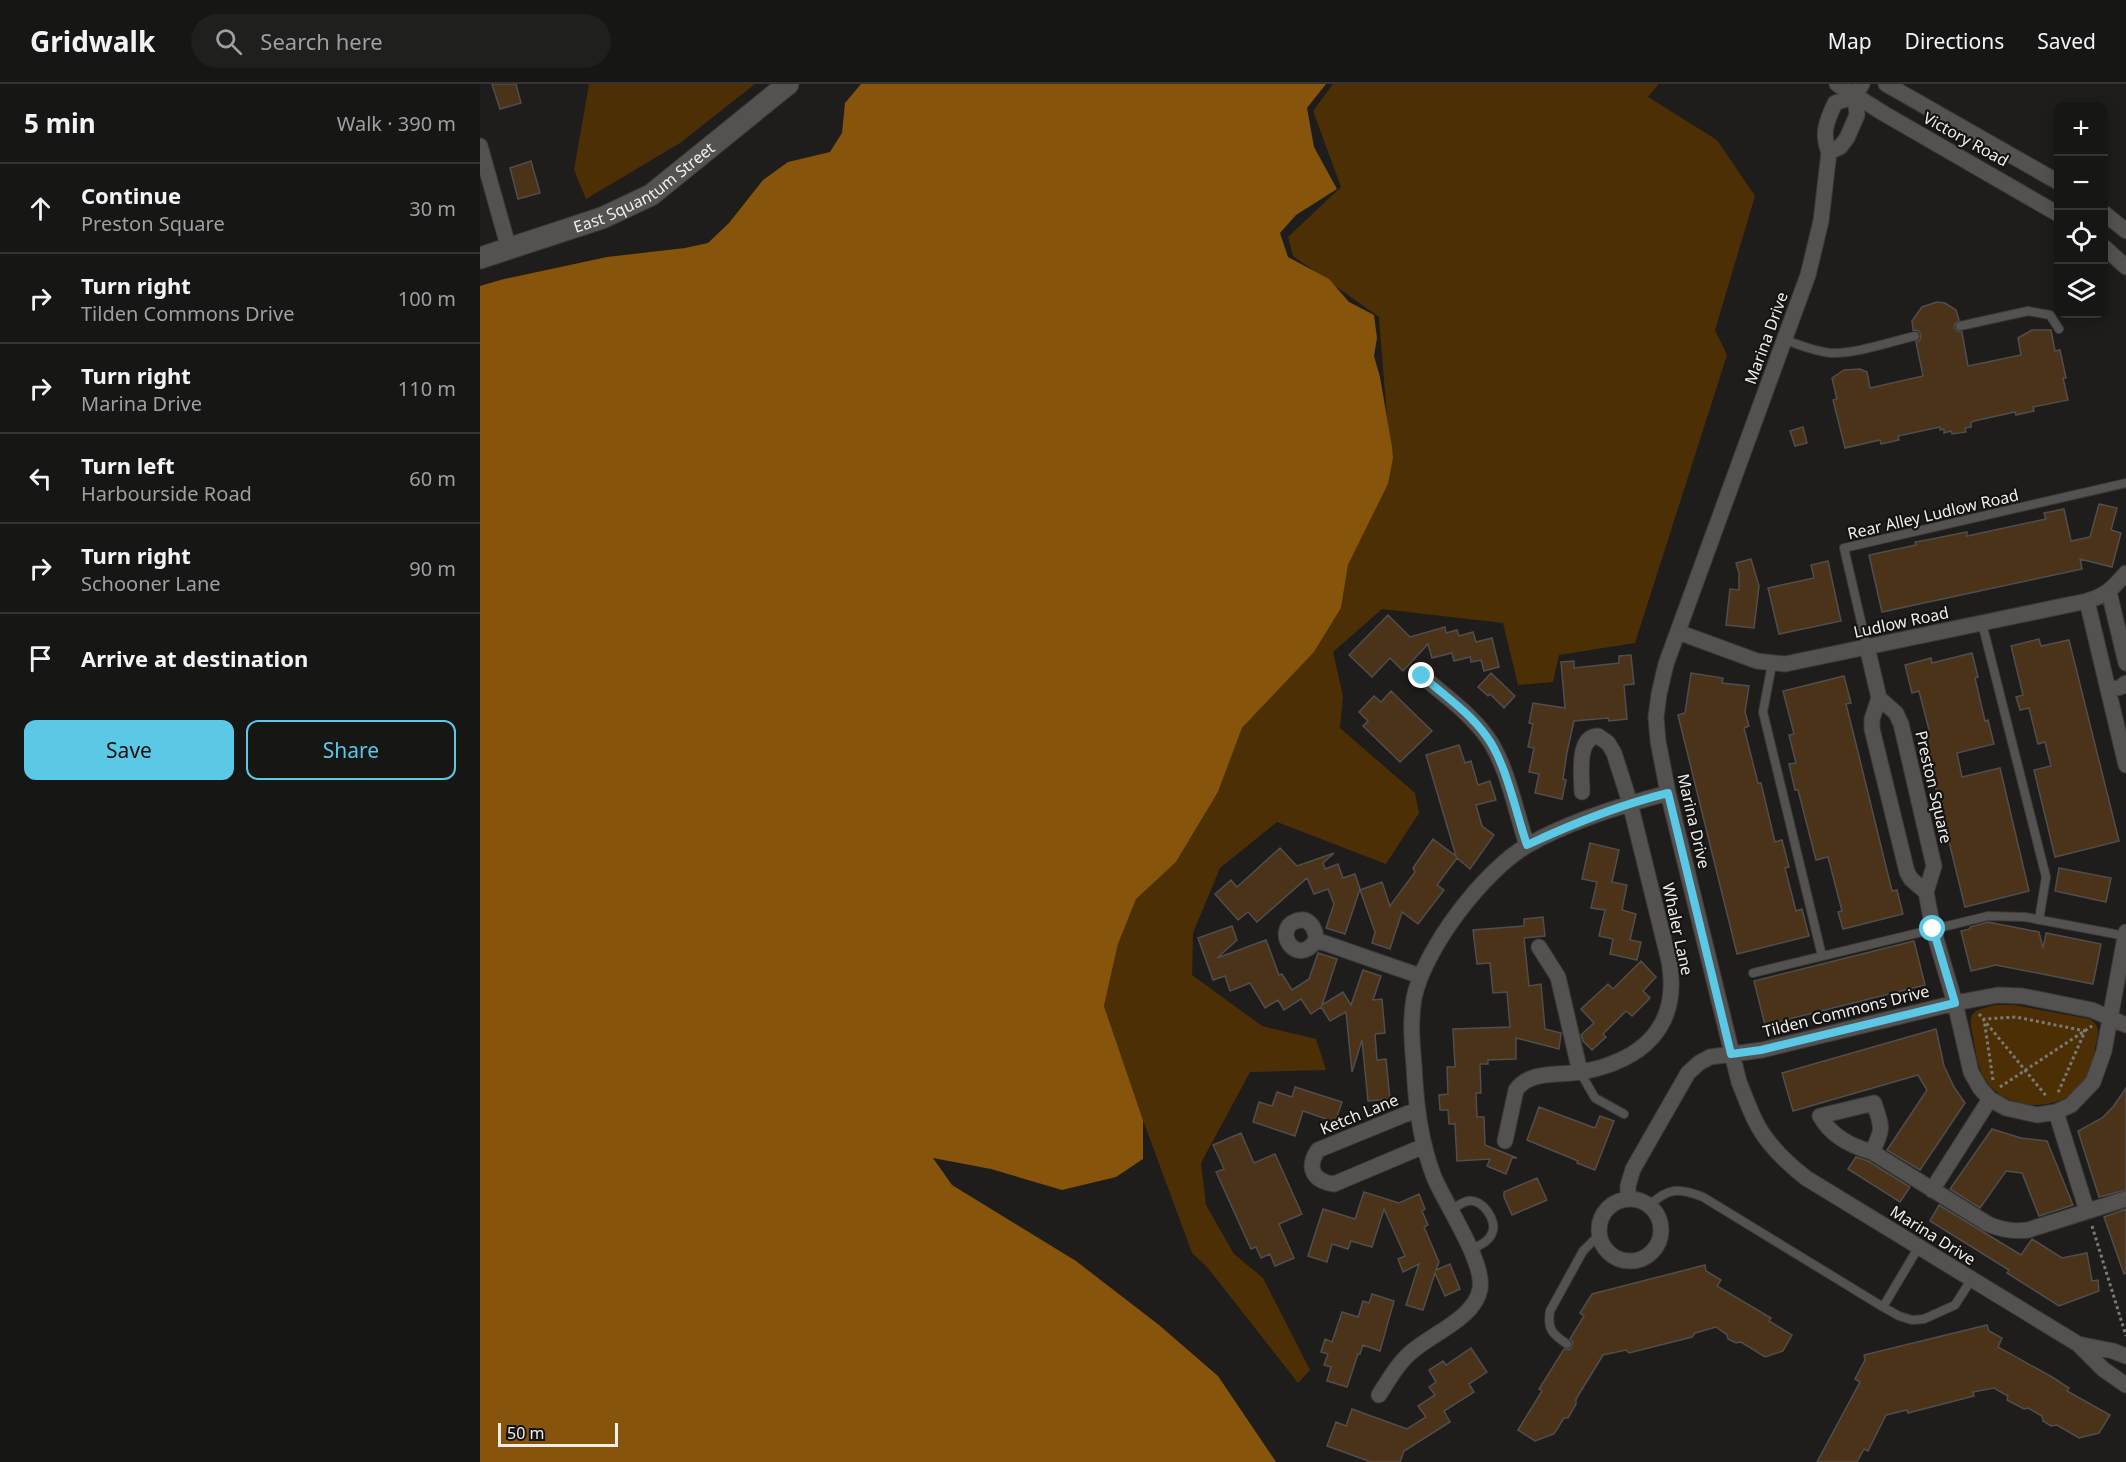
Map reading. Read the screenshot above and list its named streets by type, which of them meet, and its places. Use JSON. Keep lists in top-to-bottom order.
{
  "streets": {
    "street": [
      "Victory Road",
      "East Squantum Street",
      "Marina Drive",
      "Ludlow Road",
      "Preston Square",
      "Whaler Lane",
      "Tilden Commons Drive",
      "Ketch Lane"
    ],
    "lane": ["Rear Alley Ludlow Road"]
  },
  "crossings": [
    ["Victory Road", "Marina Drive"],
    ["Marina Drive", "Ludlow Road"],
    ["Marina Drive", "Tilden Commons Drive"],
    ["Rear Alley Ludlow Road", "Ludlow Road"],
    ["Preston Square", "Tilden Commons Drive"]
  ],
  "scale_bar": "50 m",
  "page": {
    "header": "Gridwalk",
    "search": "Search here",
    "nav": ["Map", "Directions", "Saved"],
    "heading": ["5 min", "Walk · 390 m"],
    "map_buttons": ["+", "−"],
    "list": [
      ["Continue", "Preston Square", "30 m"],
      ["Turn right", "Tilden Commons Drive", "100 m"],
      ["Turn right", "Marina Drive", "110 m"],
      ["Turn left", "Harbourside Road", "60 m"],
      ["Turn right", "Schooner Lane", "90 m"],
      "Arrive at destination"
    ],
    "buttons": ["Save", "Share"],
    "scale": "50 m"
  }
}
